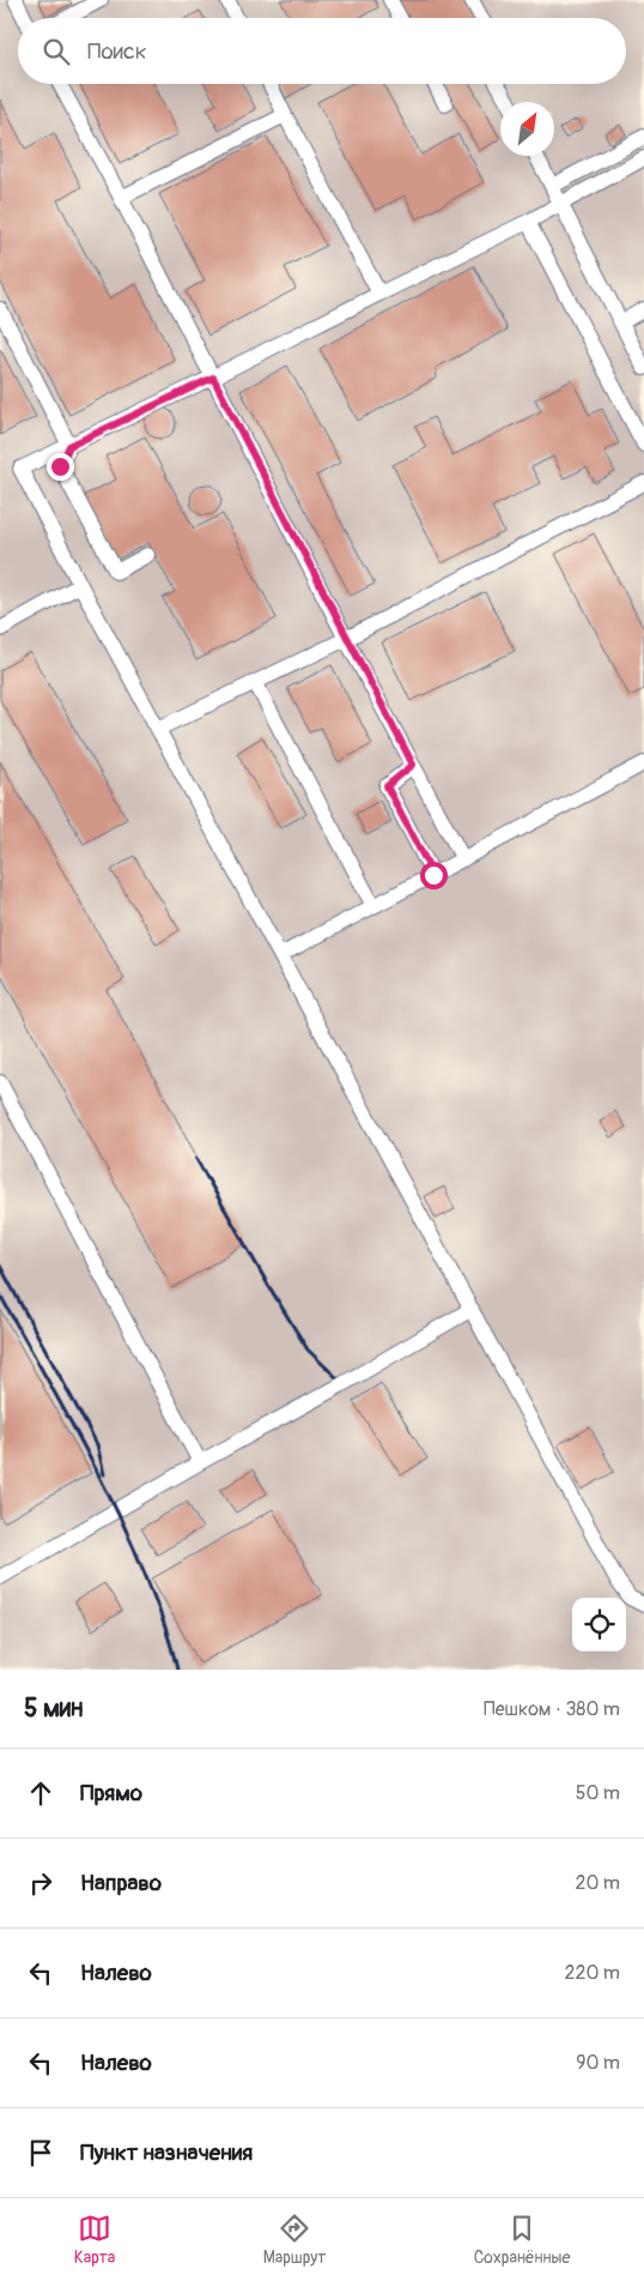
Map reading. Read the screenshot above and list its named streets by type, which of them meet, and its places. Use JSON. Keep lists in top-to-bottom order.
{
  "north": "top right",
  "page": {
    "search": "Поиск",
    "heading": ["5 мин", "Пешком · 380 m"],
    "list": [
      ["Прямо", "50 m"],
      ["Направо", "20 m"],
      ["Налево", "220 m"],
      ["Налево", "90 m"],
      "Пункт назначения"
    ],
    "nav": ["Карта", "Маршрут", "Сохранённые"]
  }
}
